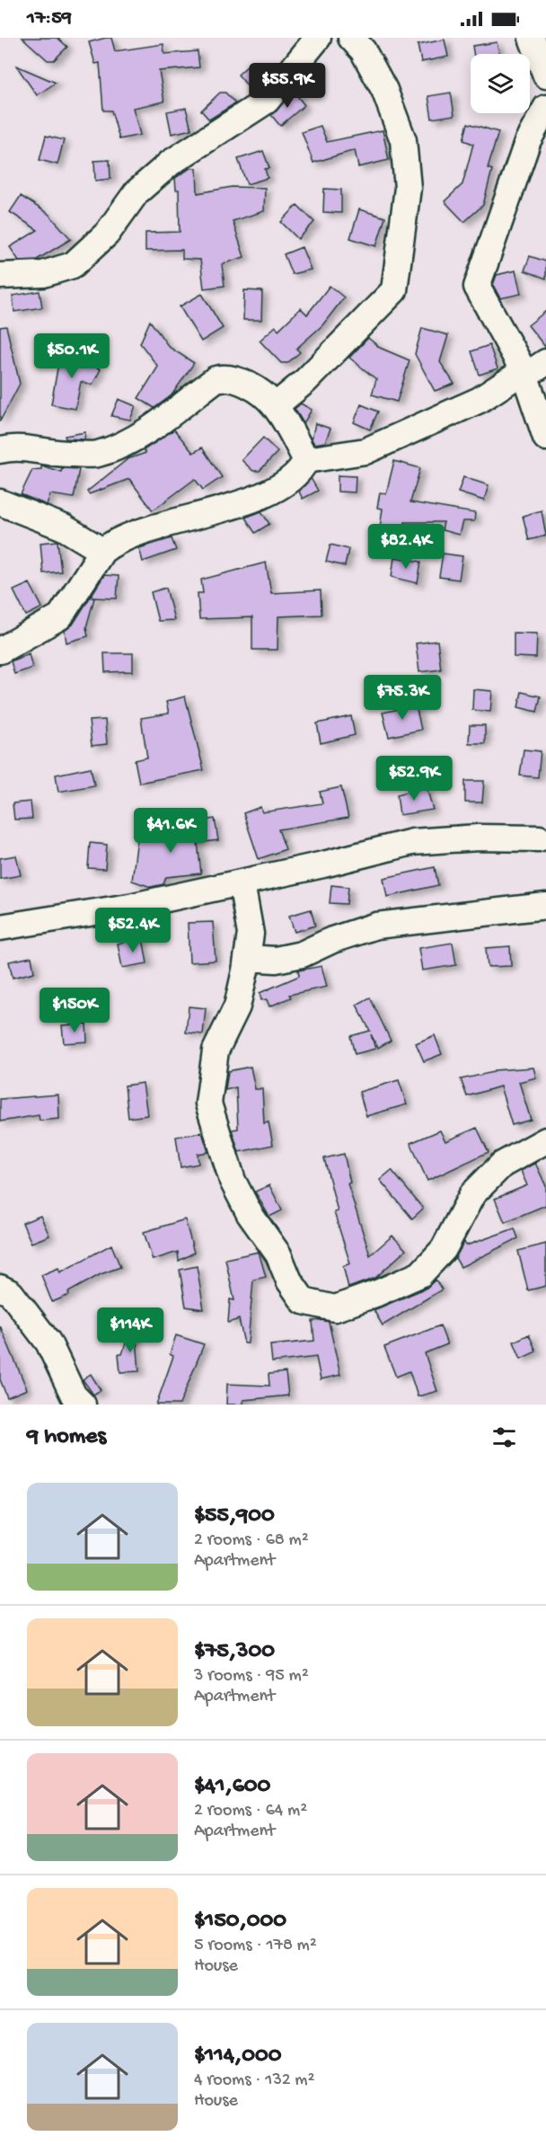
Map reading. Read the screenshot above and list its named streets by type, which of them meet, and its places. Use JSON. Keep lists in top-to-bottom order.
{
  "page": {
    "status": "17:59",
    "price": [
      "$55.9K",
      "$50.1K",
      "$82.4K",
      "$75.3K",
      "$52.9K",
      "$41.6K",
      "$52.4K",
      "$150K",
      "$114K"
    ],
    "heading": "9 homes",
    "list": [
      {
        "name": "$55,900",
        "note": "2 rooms · 68 m² · Apartment"
      },
      {
        "name": "$75,300",
        "note": "3 rooms · 95 m² · Apartment"
      },
      {
        "name": "$41,600",
        "note": "2 rooms · 64 m² · Apartment"
      },
      {
        "name": "$150,000",
        "note": "5 rooms · 178 m² · House"
      },
      {
        "name": "$114,000",
        "note": "4 rooms · 132 m² · House"
      }
    ]
  }
}
